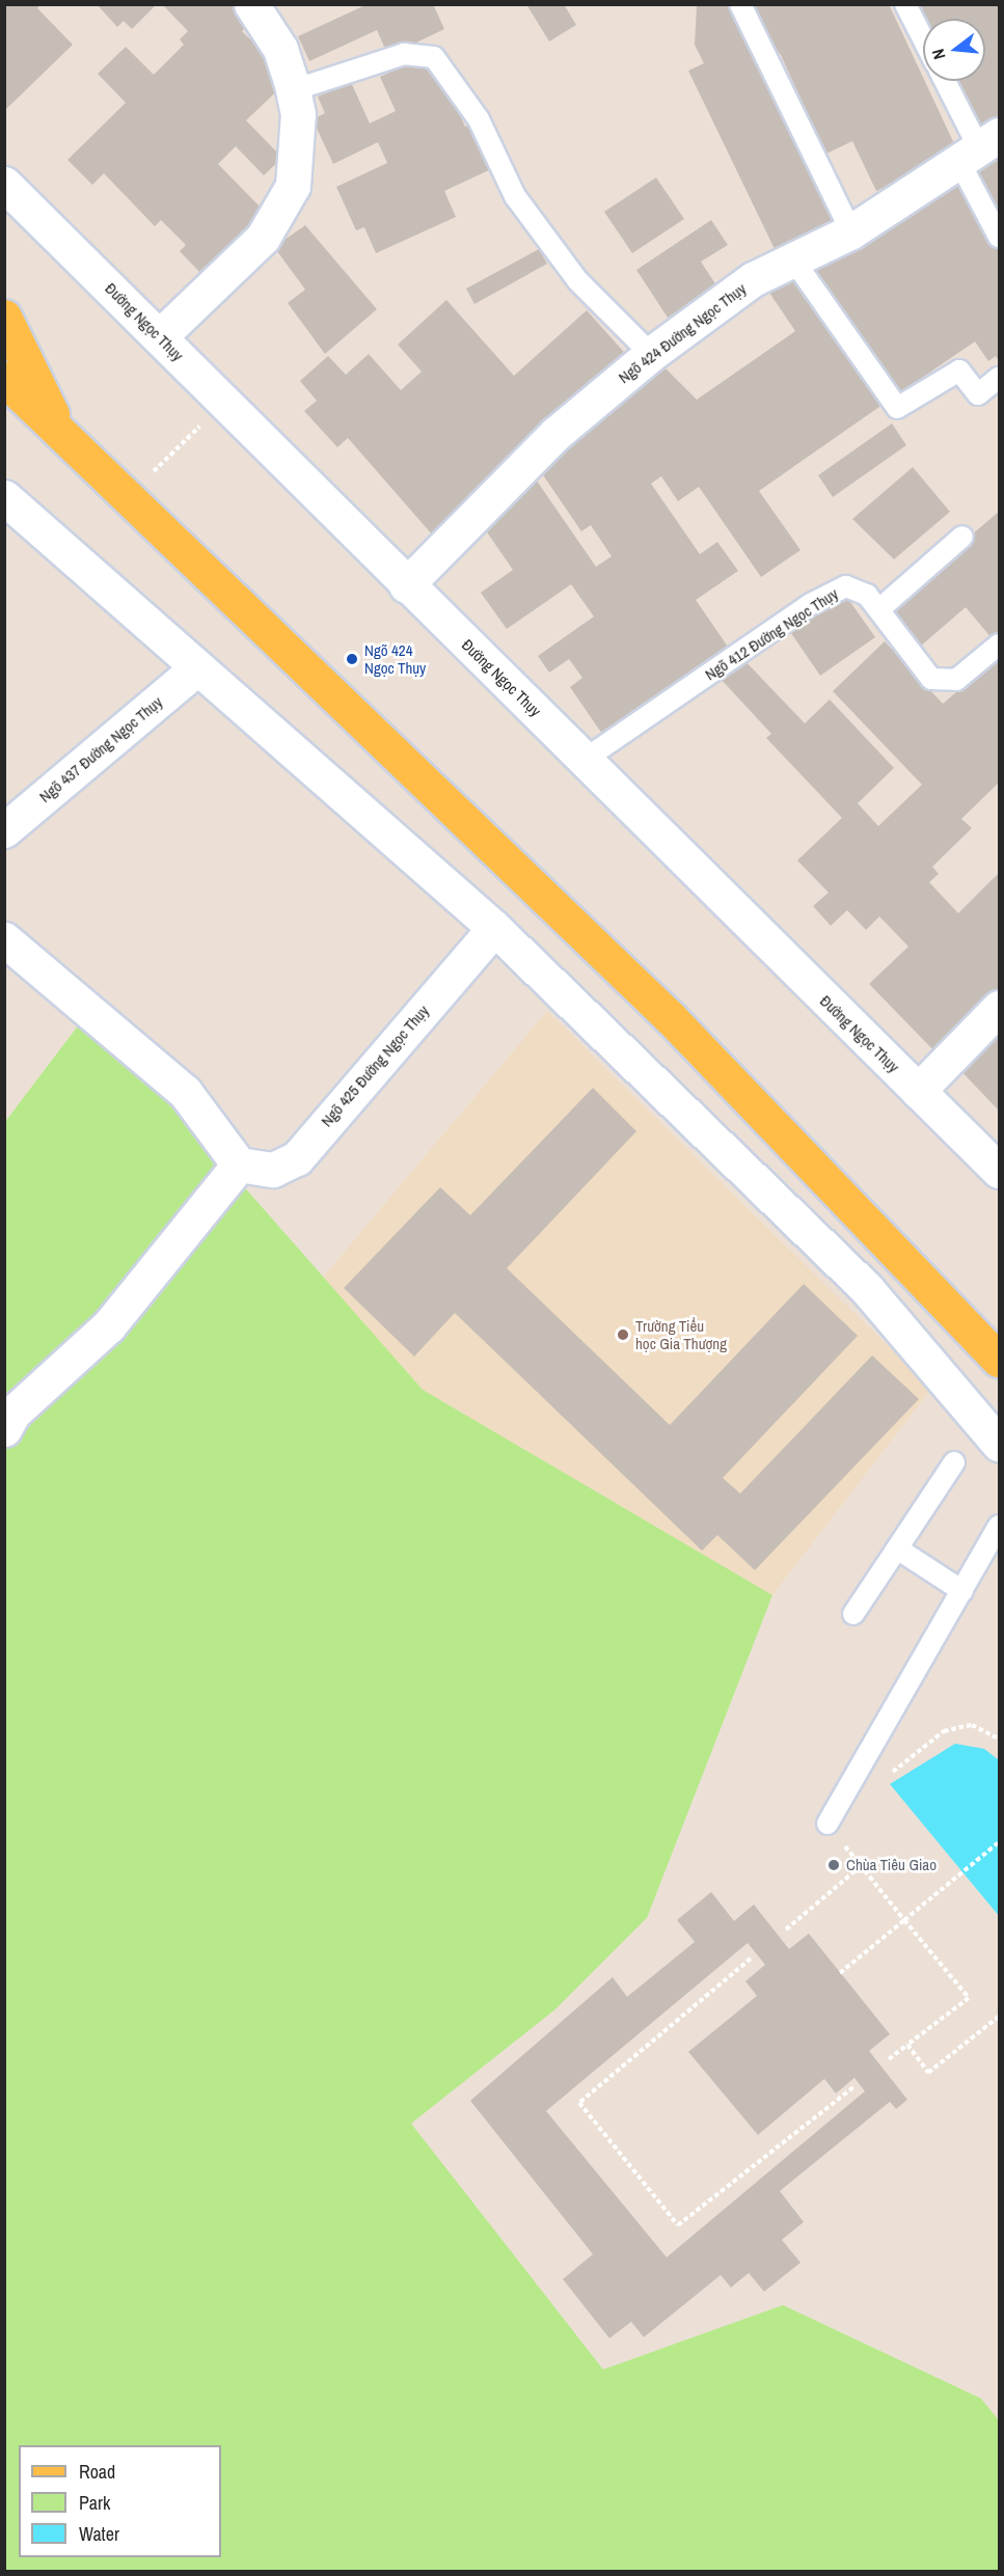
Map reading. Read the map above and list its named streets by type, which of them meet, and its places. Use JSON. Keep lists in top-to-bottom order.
{
  "streets": {
    "street": [
      "Đường Ngọc Thụy",
      "Ngõ 424 Đường Ngọc Thụy",
      "Ngõ 437 Đường Ngọc Thụy",
      "Ngõ 425 Đường Ngọc Thụy"
    ],
    "lane": ["Ngõ 412 Đường Ngọc Thụy"]
  },
  "crossings": [
    ["Đường Ngọc Thụy", "Ngõ 424 Đường Ngọc Thụy"],
    ["Đường Ngọc Thụy", "Ngõ 412 Đường Ngọc Thụy"]
  ],
  "places": ["Ngõ 424 Ngọc Thụy", "Trường Tiểu học Gia Thượng", "Chùa Tiêu Giao"],
  "legend": ["Road", "Park", "Water"],
  "north": "left"
}
